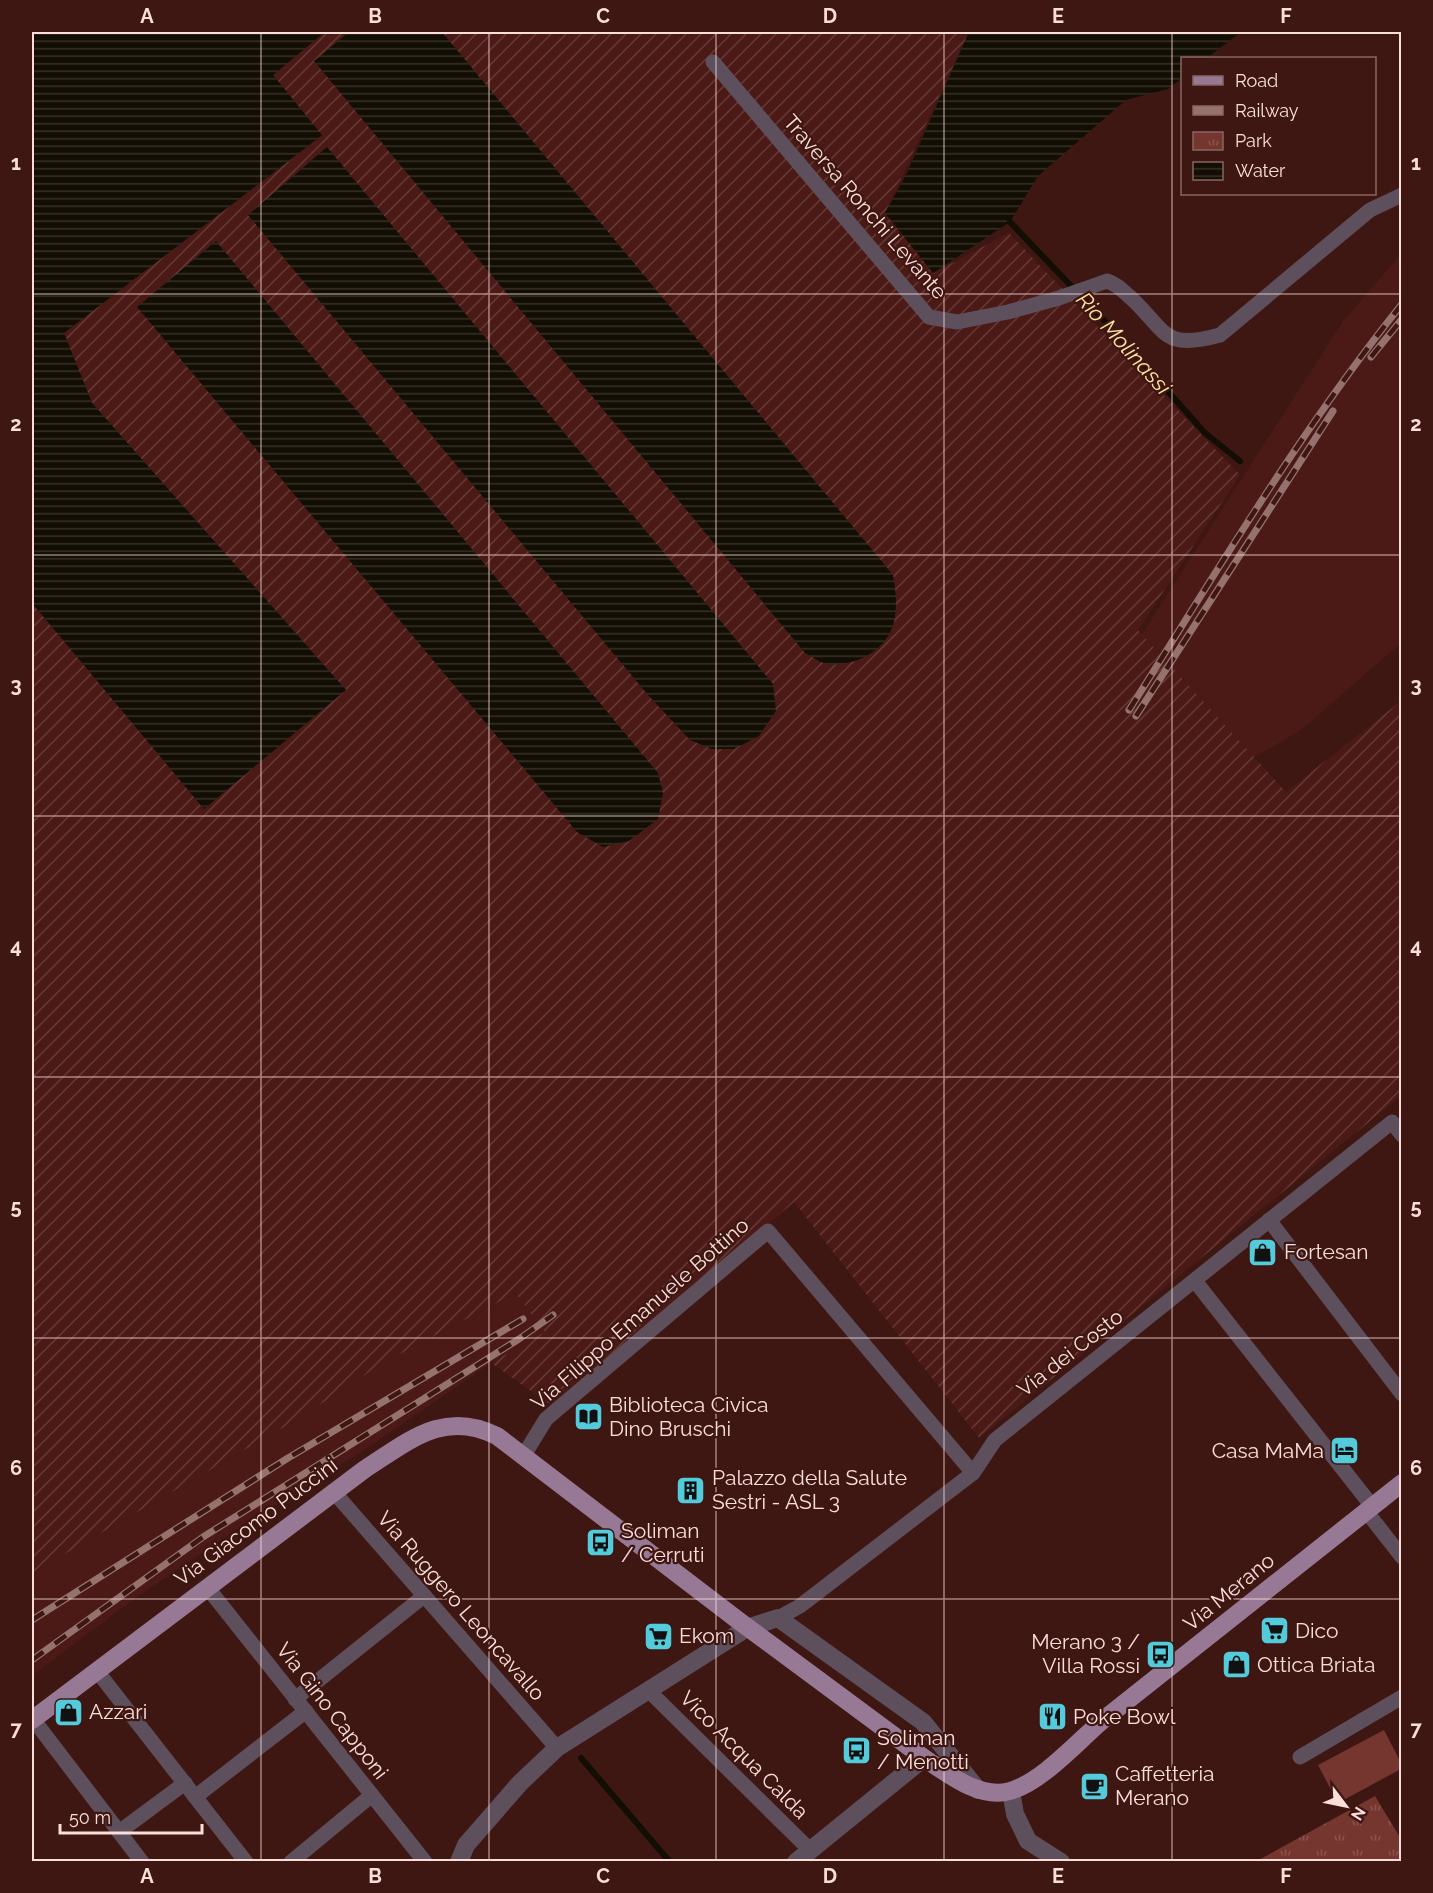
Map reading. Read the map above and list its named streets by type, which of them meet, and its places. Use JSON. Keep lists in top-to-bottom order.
{
  "streets": {
    "main road": ["Via Giacomo Puccini", "Via Merano"],
    "street": [
      "Traversa Ronchi Levante",
      "Via Filippo Emanuele Bottino",
      "Via dei Costo",
      "Via Ruggero Leoncavallo",
      "Via Gino Capponi",
      "Vico Acqua Calda"
    ]
  },
  "crossings": [
    ["Via Filippo Emanuele Bottino", "Via dei Costo"],
    ["Via Filippo Emanuele Bottino", "Via Giacomo Puccini"],
    ["Via Giacomo Puccini", "Via Merano"],
    ["Via Giacomo Puccini", "Via Ruggero Leoncavallo"],
    ["Via Giacomo Puccini", "Via Gino Capponi"]
  ],
  "water": ["Rio Molinassi"],
  "places": {
    "shop": ["Fortesan", "Ottica Briata", "Azzari"],
    "library": ["Biblioteca Civica Dino Bruschi"],
    "hotel": ["Casa MaMa"],
    "building": ["Palazzo della Salute Sestri - ASL 3"],
    "bus stop": ["Soliman / Cerruti", "Merano 3 / Villa Rossi", "Soliman / Menotti"],
    "supermarket": ["Dico", "Ekom"],
    "restaurant": ["Poke Bowl"],
    "cafe": ["Caffetteria Merano"]
  },
  "legend": [
    "Road",
    "Railway",
    "Park",
    "Water"
  ],
  "scale_bar": "50 m",
  "north": "bottom right",
  "grid": {
    "columns": [
      "A",
      "B",
      "C",
      "D",
      "E",
      "F"
    ],
    "rows": [
      "1",
      "2",
      "3",
      "4",
      "5",
      "6",
      "7"
    ]
  }
}
